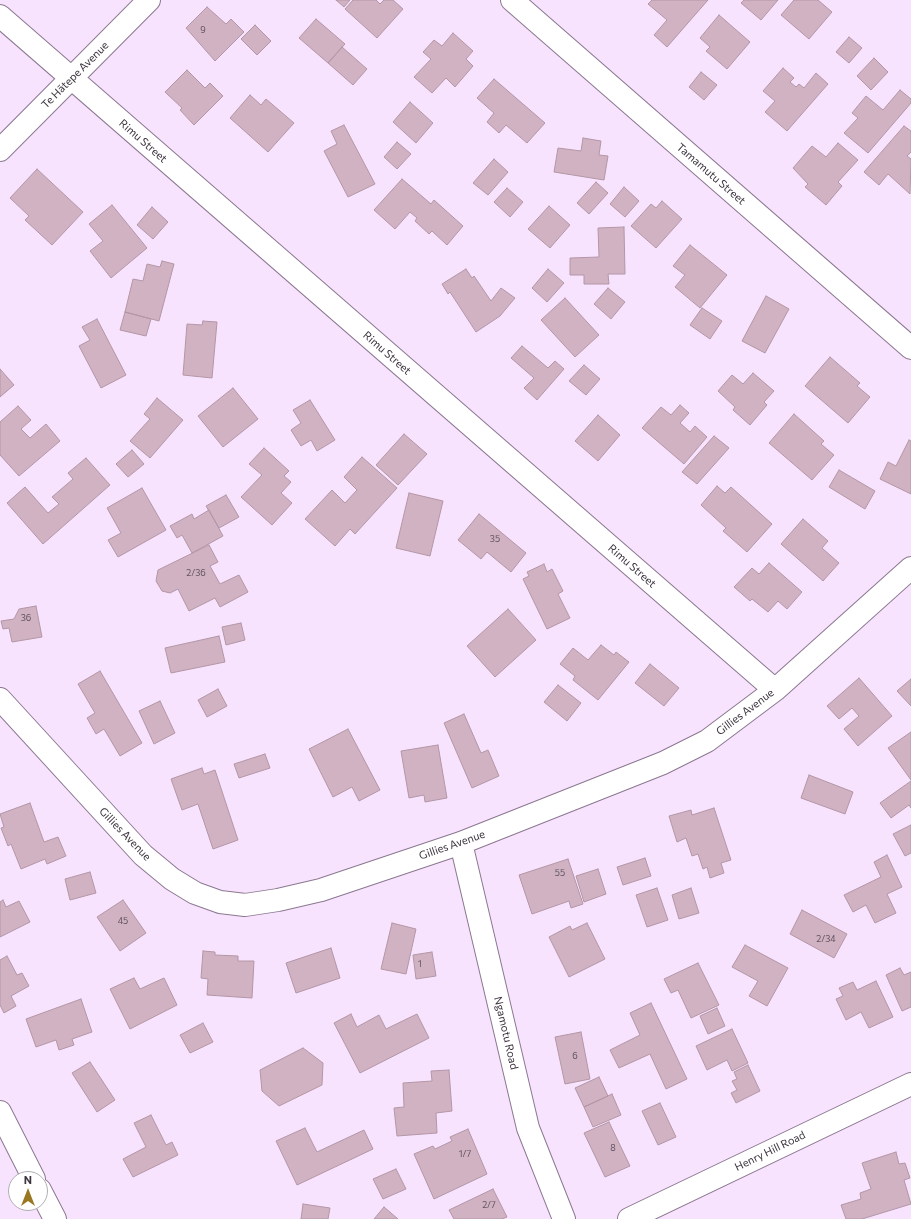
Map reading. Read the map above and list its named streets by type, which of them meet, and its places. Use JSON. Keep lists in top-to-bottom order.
{
  "streets": {
    "street": [
      "Te Hātepe Avenue",
      "Rimu Street",
      "Tamamutu Street",
      "Gillies Avenue",
      "Ngamotu Road",
      "Henry Hill Road"
    ]
  },
  "crossings": [
    ["Te Hātepe Avenue", "Rimu Street"],
    ["Rimu Street", "Gillies Avenue"],
    ["Gillies Avenue", "Ngamotu Road"]
  ],
  "house_numbers": [
    "9",
    "35",
    "2/36",
    "36",
    "55",
    "45",
    "2/34",
    "1",
    "6",
    "8",
    "1/7",
    "2/7"
  ],
  "north": "top"
}
